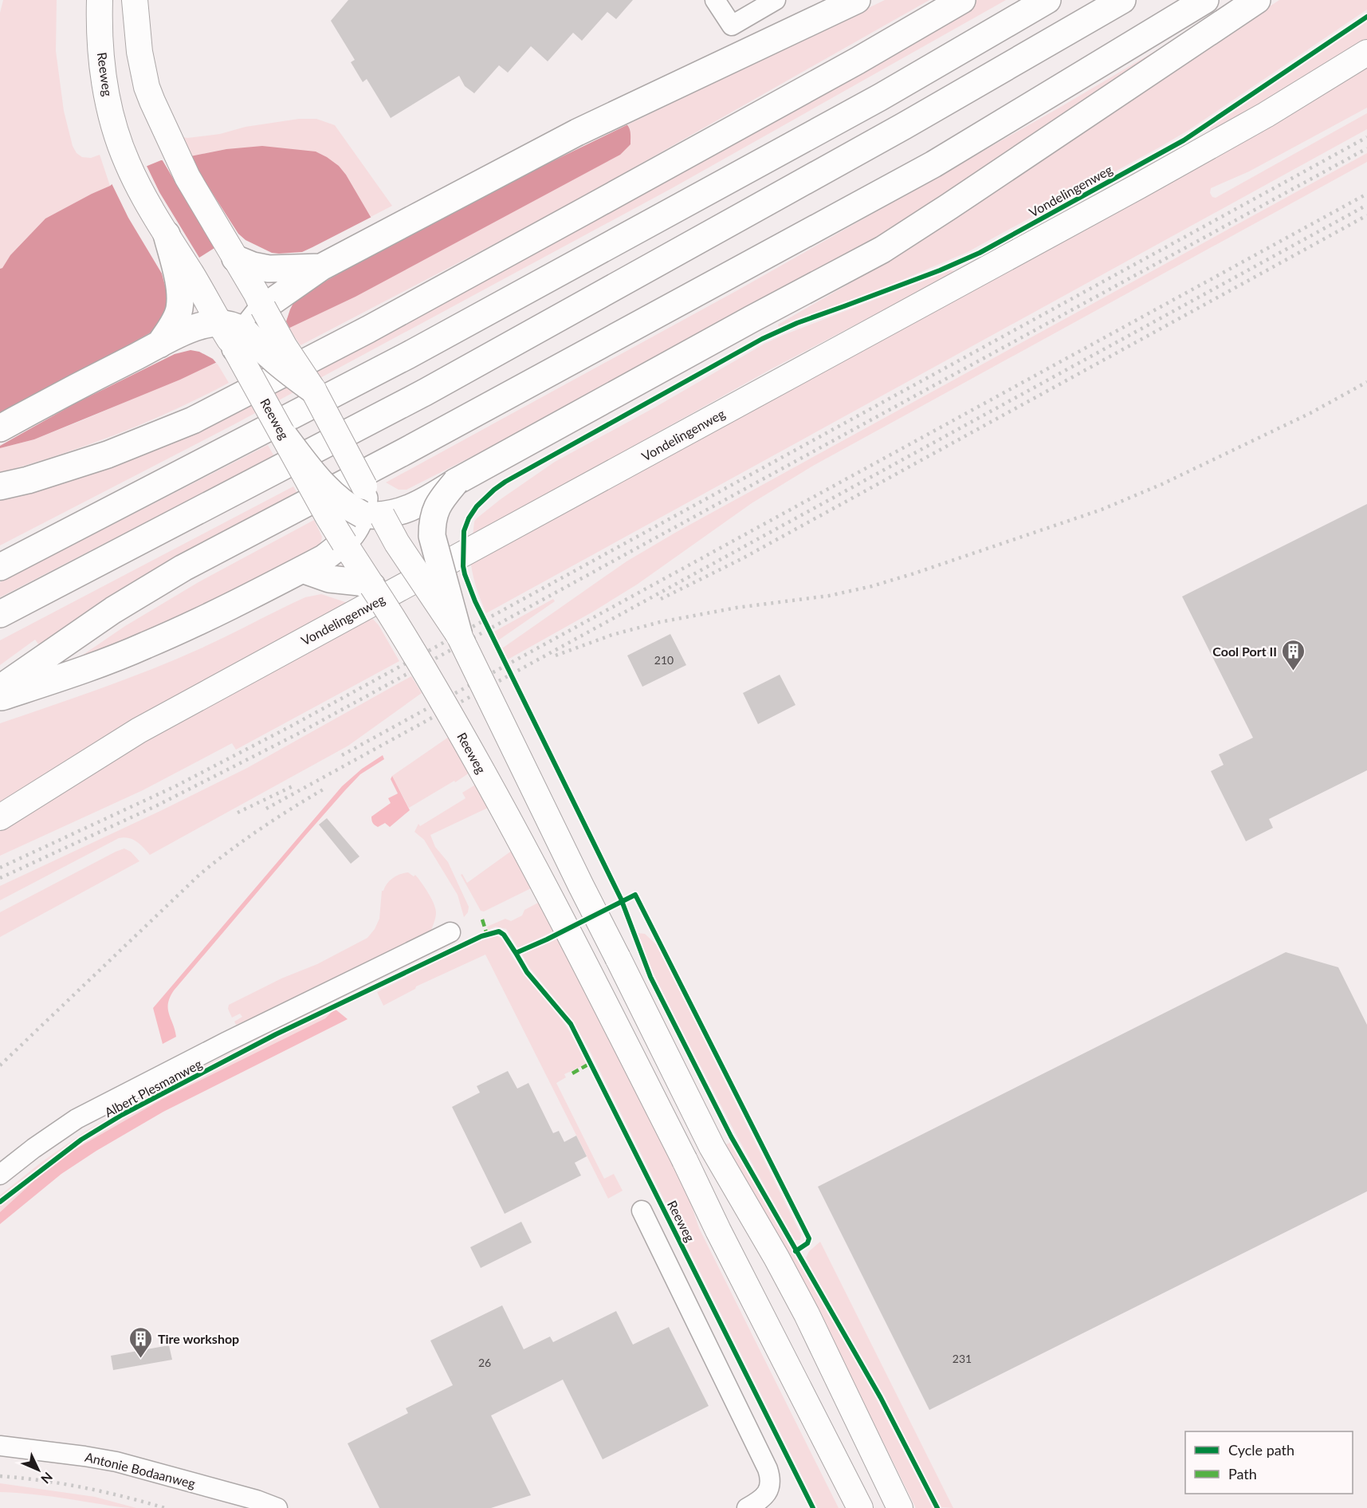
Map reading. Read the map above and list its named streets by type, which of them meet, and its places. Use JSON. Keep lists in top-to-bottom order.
{
  "streets": {
    "main road": ["Reeweg", "Vondelingenweg"],
    "street": ["Albert Plesmanweg", "Antonie Bodaanweg"]
  },
  "places": {
    "building": ["Cool Port II", "Tire workshop"]
  },
  "house_numbers": ["210", "231", "26"],
  "legend": ["Cycle path", "Path"],
  "north": "bottom right"
}
